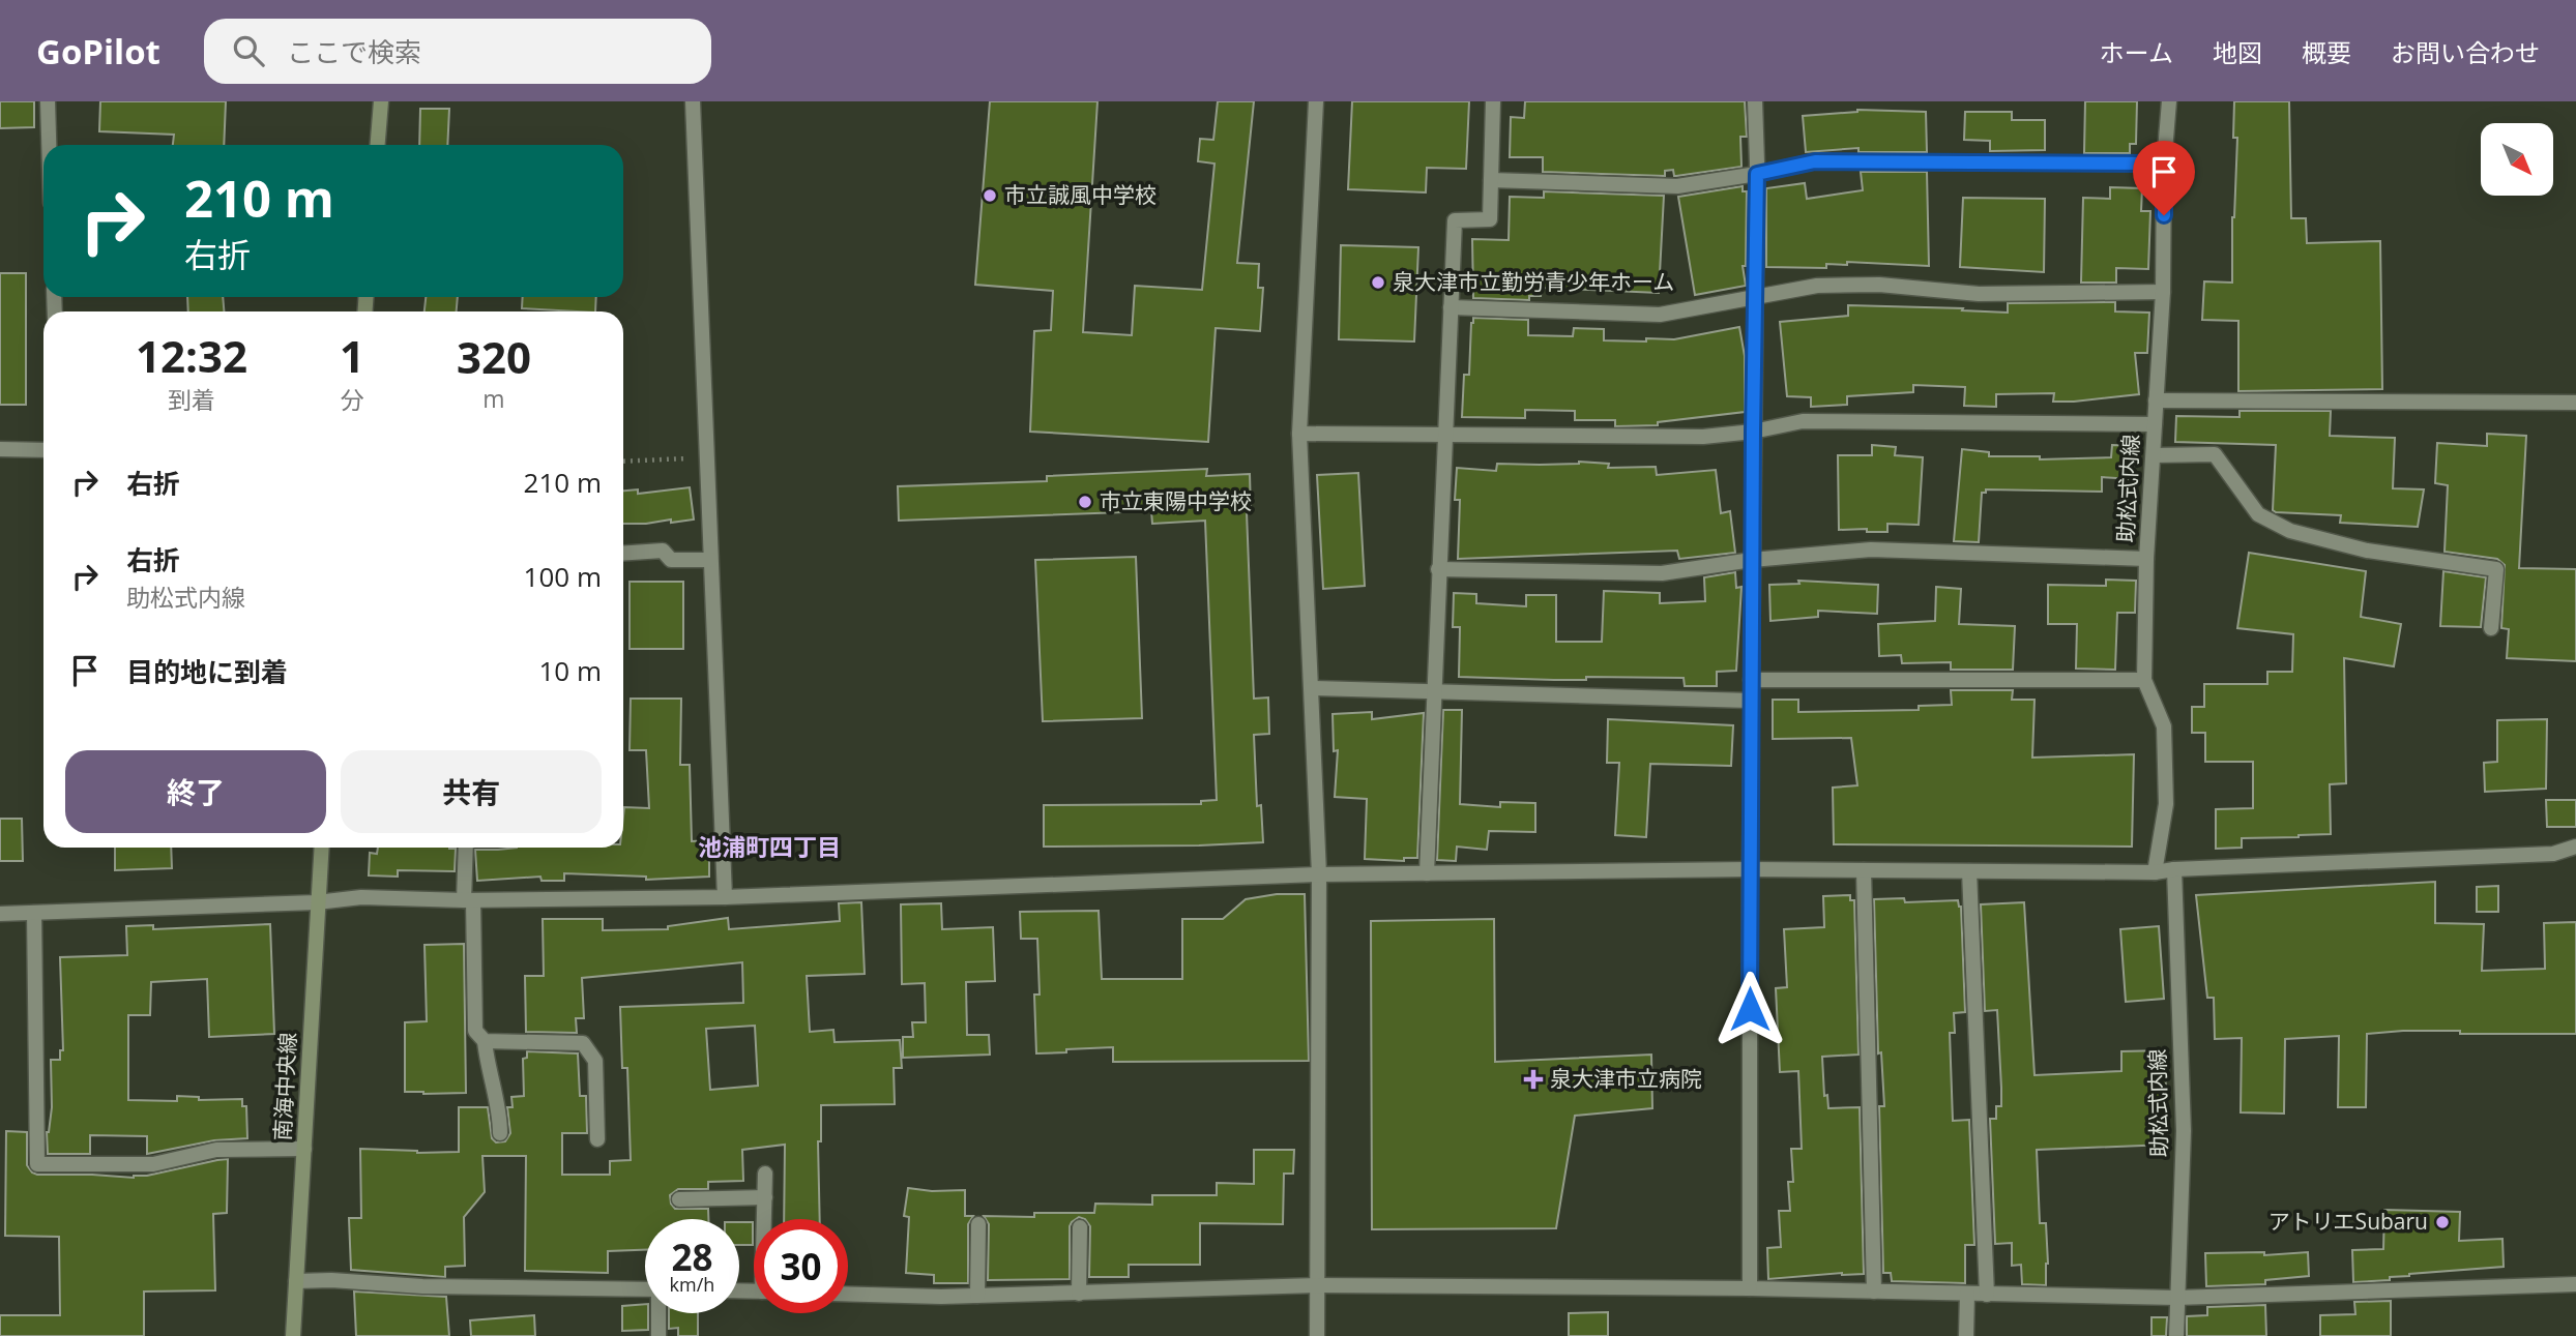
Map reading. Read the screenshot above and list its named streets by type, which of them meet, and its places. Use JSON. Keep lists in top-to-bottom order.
{
  "streets": {
    "street": ["助松式内線", "南海中央線"]
  },
  "districts": ["池浦町四丁目"],
  "places": {
    "other": [
      "市立誠風中学校",
      "泉大津市立勤労青少年ホーム",
      "市立東陽中学校",
      "アトリエSubaru"
    ],
    "health": ["泉大津市立病院"]
  },
  "north": "bottom right",
  "page": {
    "header": "GoPilot",
    "search": "ここで検索",
    "nav": [
      "ホーム",
      "地図",
      "概要",
      "お問い合わせ"
    ],
    "turn": ["210 m", "右折"],
    "eta": [
      "12:32",
      "到着",
      "1",
      "分",
      "320",
      "m"
    ],
    "list": [
      {
        "name": "右折",
        "value": "210 m"
      },
      {
        "name": "右折",
        "note": "助松式内線",
        "value": "100 m"
      },
      {
        "name": "目的地に到着",
        "value": "10 m"
      }
    ],
    "buttons": ["終了", "共有"],
    "speed": "28 km/h",
    "limit": "30"
  }
}
